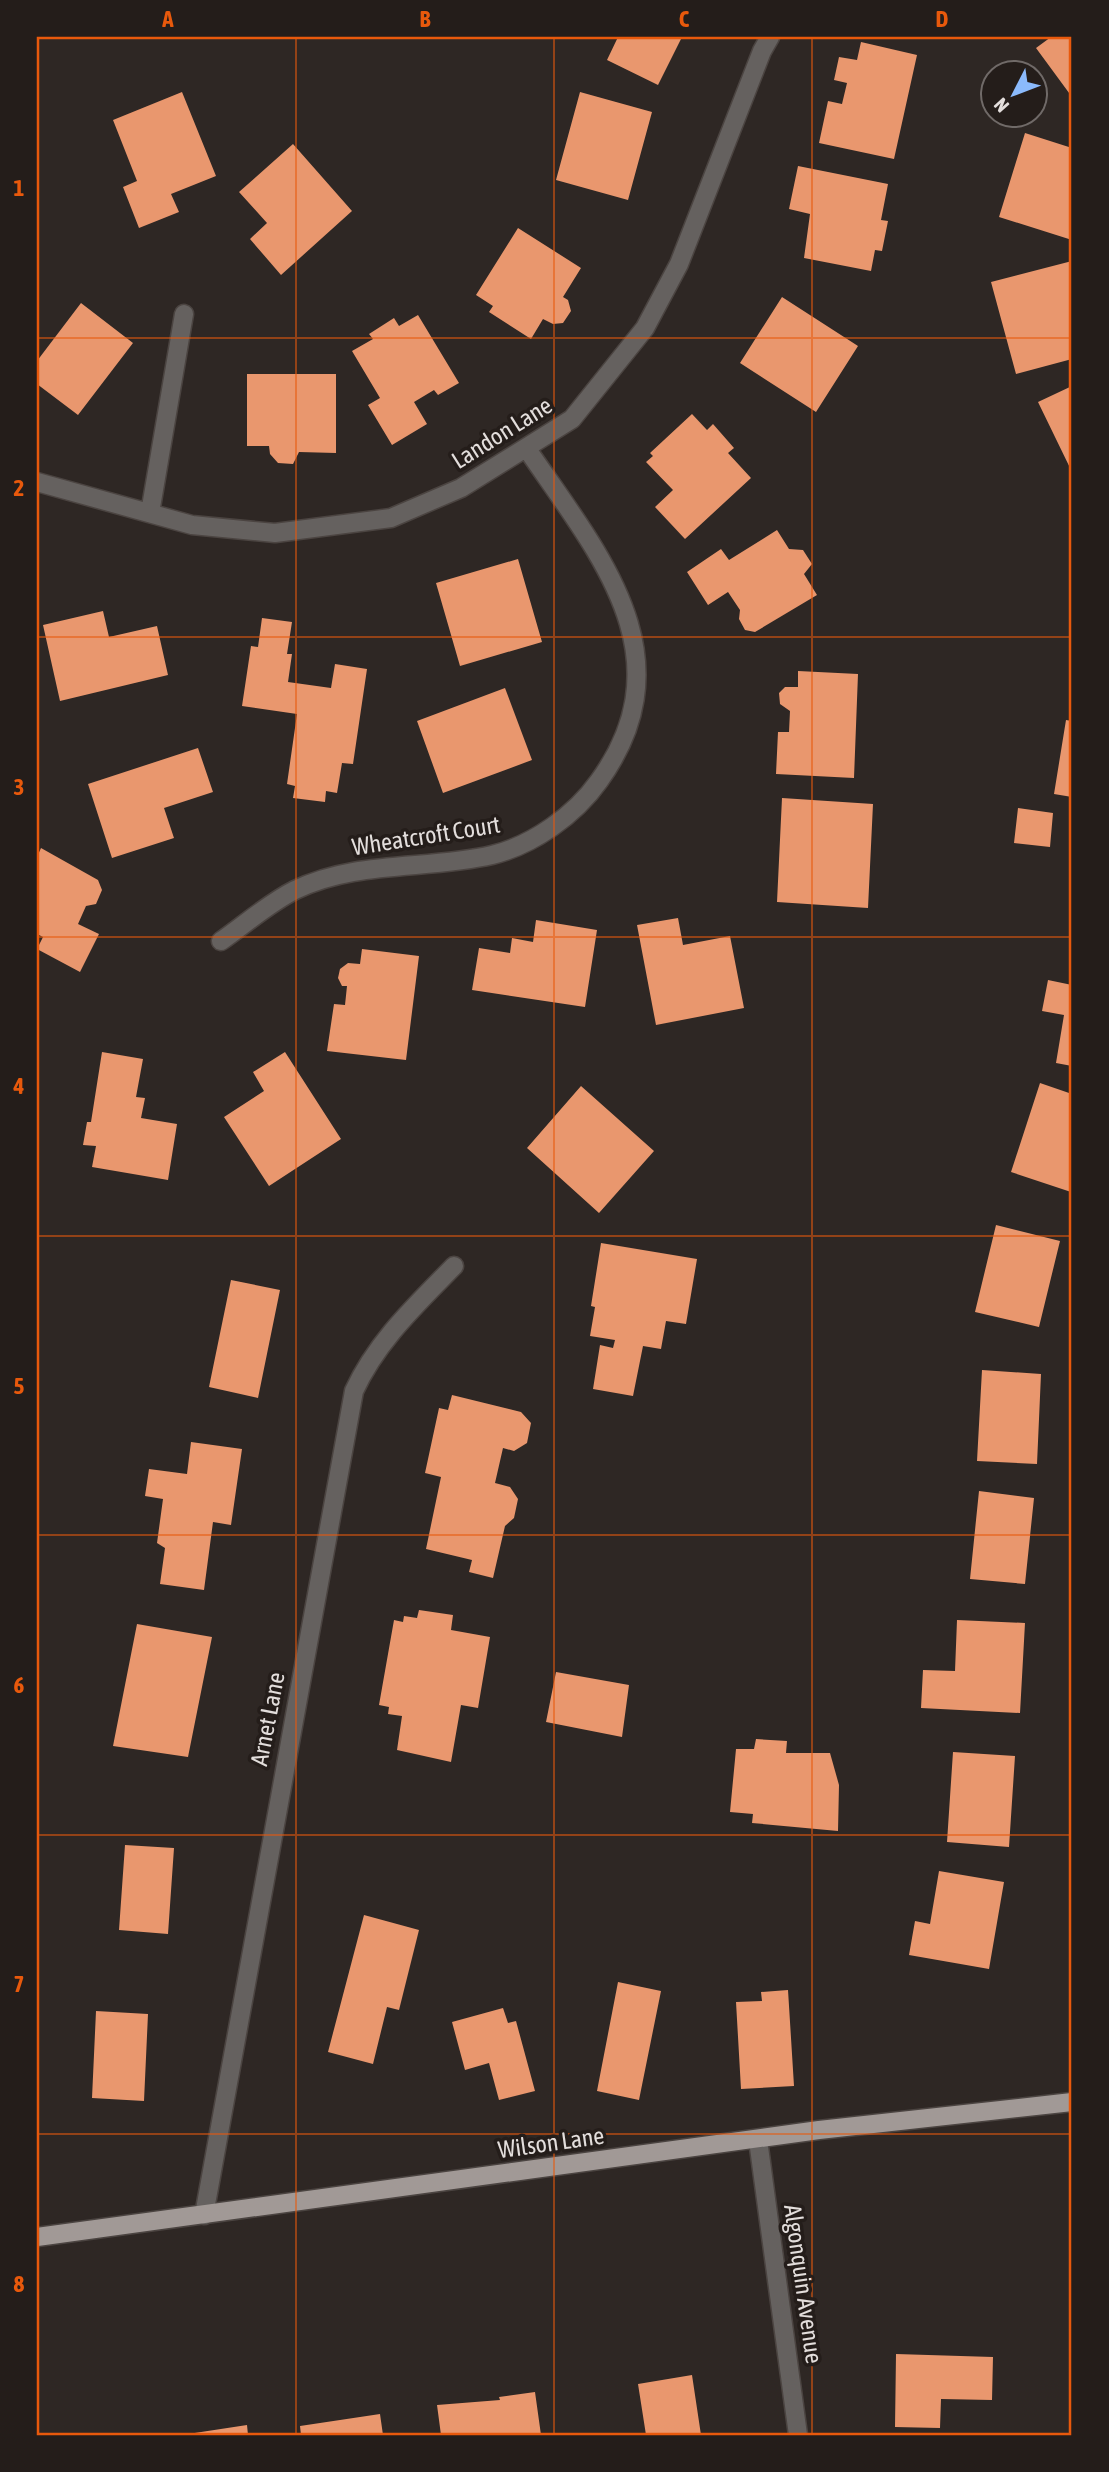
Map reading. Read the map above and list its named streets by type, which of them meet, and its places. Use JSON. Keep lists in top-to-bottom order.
{
  "streets": {
    "main road": ["Wilson Lane"],
    "street": [
      "Landon Lane",
      "Wheatcroft Court",
      "Arnet Lane",
      "Algonquin Avenue"
    ]
  },
  "crossings": [
    ["Landon Lane", "Wheatcroft Court"],
    ["Arnet Lane", "Wilson Lane"],
    ["Wilson Lane", "Algonquin Avenue"]
  ],
  "north": "bottom left",
  "grid": {
    "columns": [
      "A",
      "B",
      "C",
      "D"
    ],
    "rows": [
      "1",
      "2",
      "3",
      "4",
      "5",
      "6",
      "7",
      "8"
    ]
  }
}
